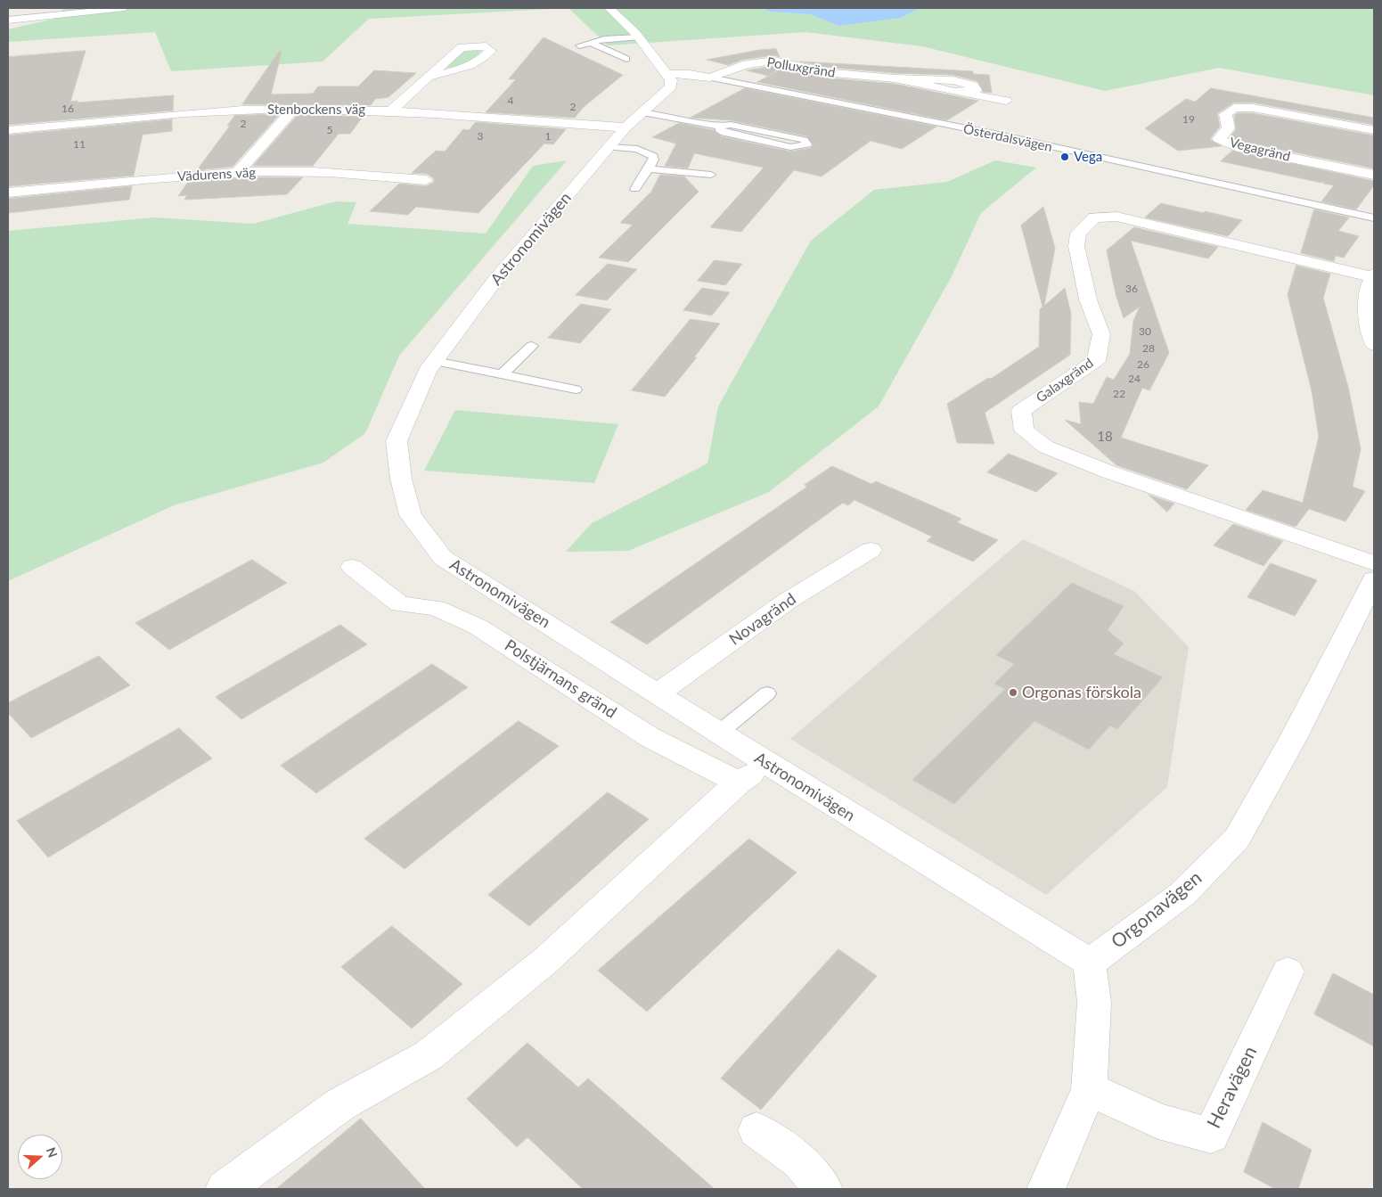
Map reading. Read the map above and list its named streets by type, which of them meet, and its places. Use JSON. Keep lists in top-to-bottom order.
{
  "streets": {
    "street": [
      "Polluxgränd",
      "Stenbockens väg",
      "Österdalsvägen",
      "Vegagränd",
      "Vädurens väg",
      "Astronomivägen",
      "Galaxgränd",
      "Novagränd",
      "Polstjärnans gränd",
      "Orgonavägen",
      "Heravägen"
    ]
  },
  "crossings": [
    ["Polluxgränd", "Österdalsvägen"],
    ["Stenbockens väg", "Astronomivägen"],
    ["Österdalsvägen", "Astronomivägen"],
    ["Astronomivägen", "Novagränd"],
    ["Astronomivägen", "Orgonavägen"]
  ],
  "places": ["Vega", "Orgonas förskola"],
  "house_numbers": [
    "4",
    "2",
    "16",
    "19",
    "2",
    "5",
    "3",
    "1",
    "11",
    "36",
    "30",
    "28",
    "26",
    "24",
    "22",
    "18"
  ],
  "north": "right"
}
